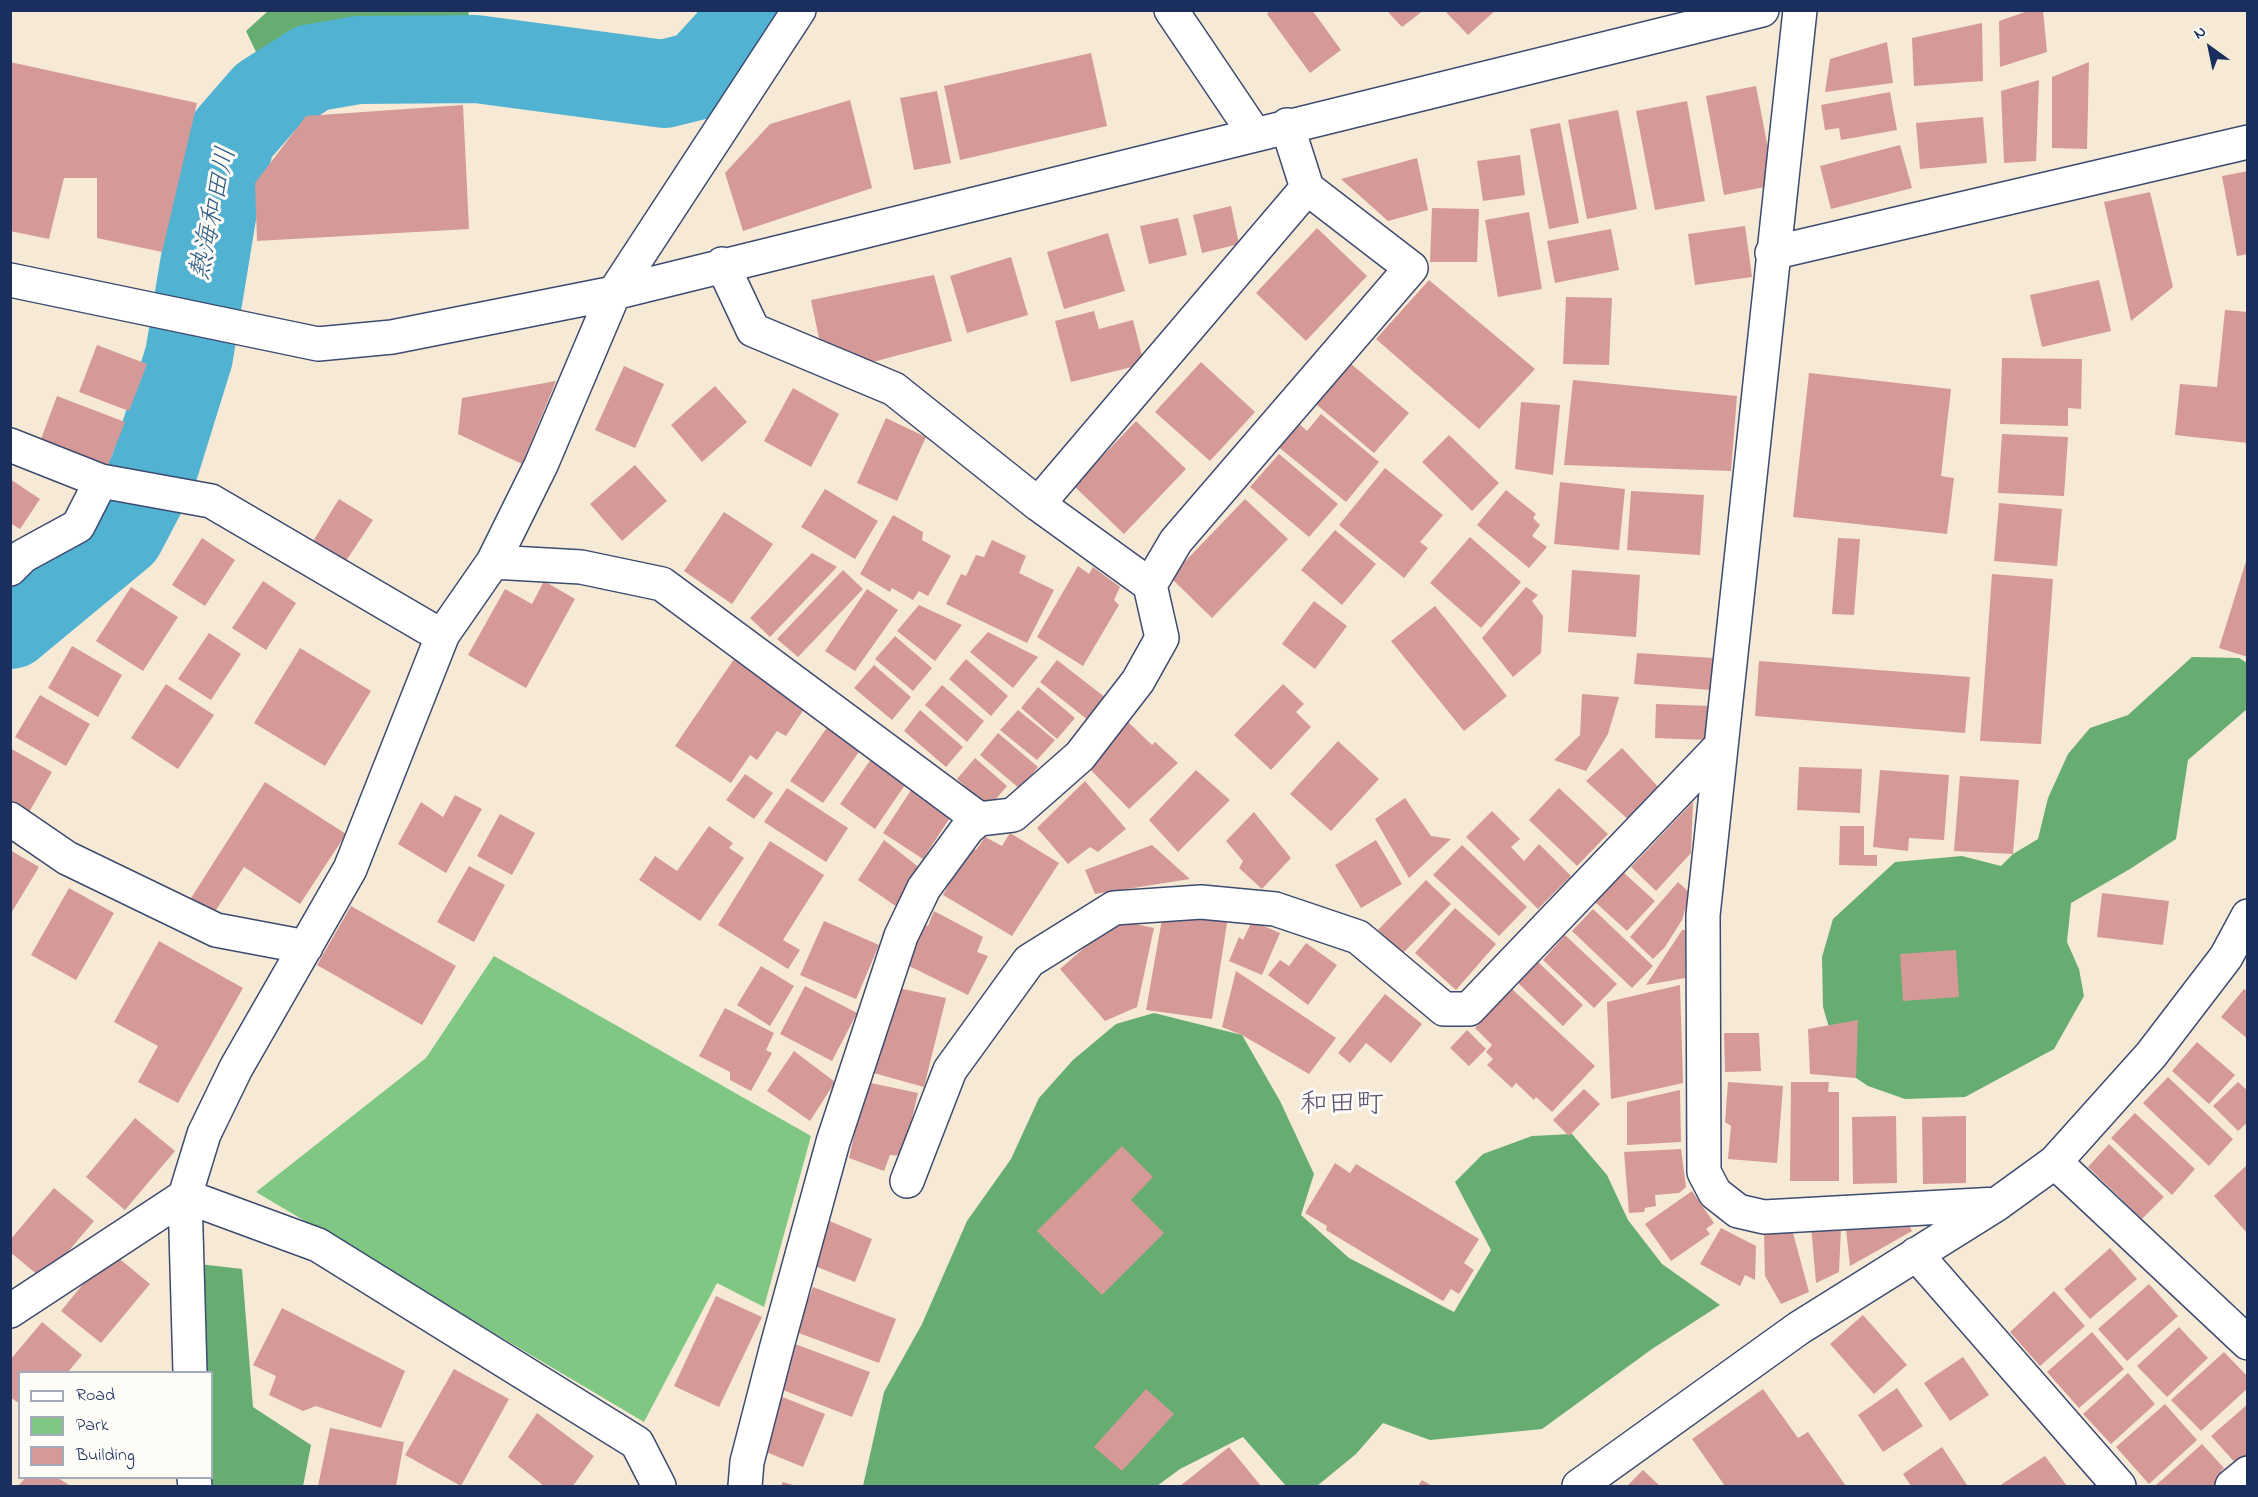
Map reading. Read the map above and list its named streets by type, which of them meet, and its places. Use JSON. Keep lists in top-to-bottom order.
{
  "districts": ["和田町"],
  "water": ["熱海和田川"],
  "legend": ["Road", "Park", "Building"],
  "north": "top left"
}
